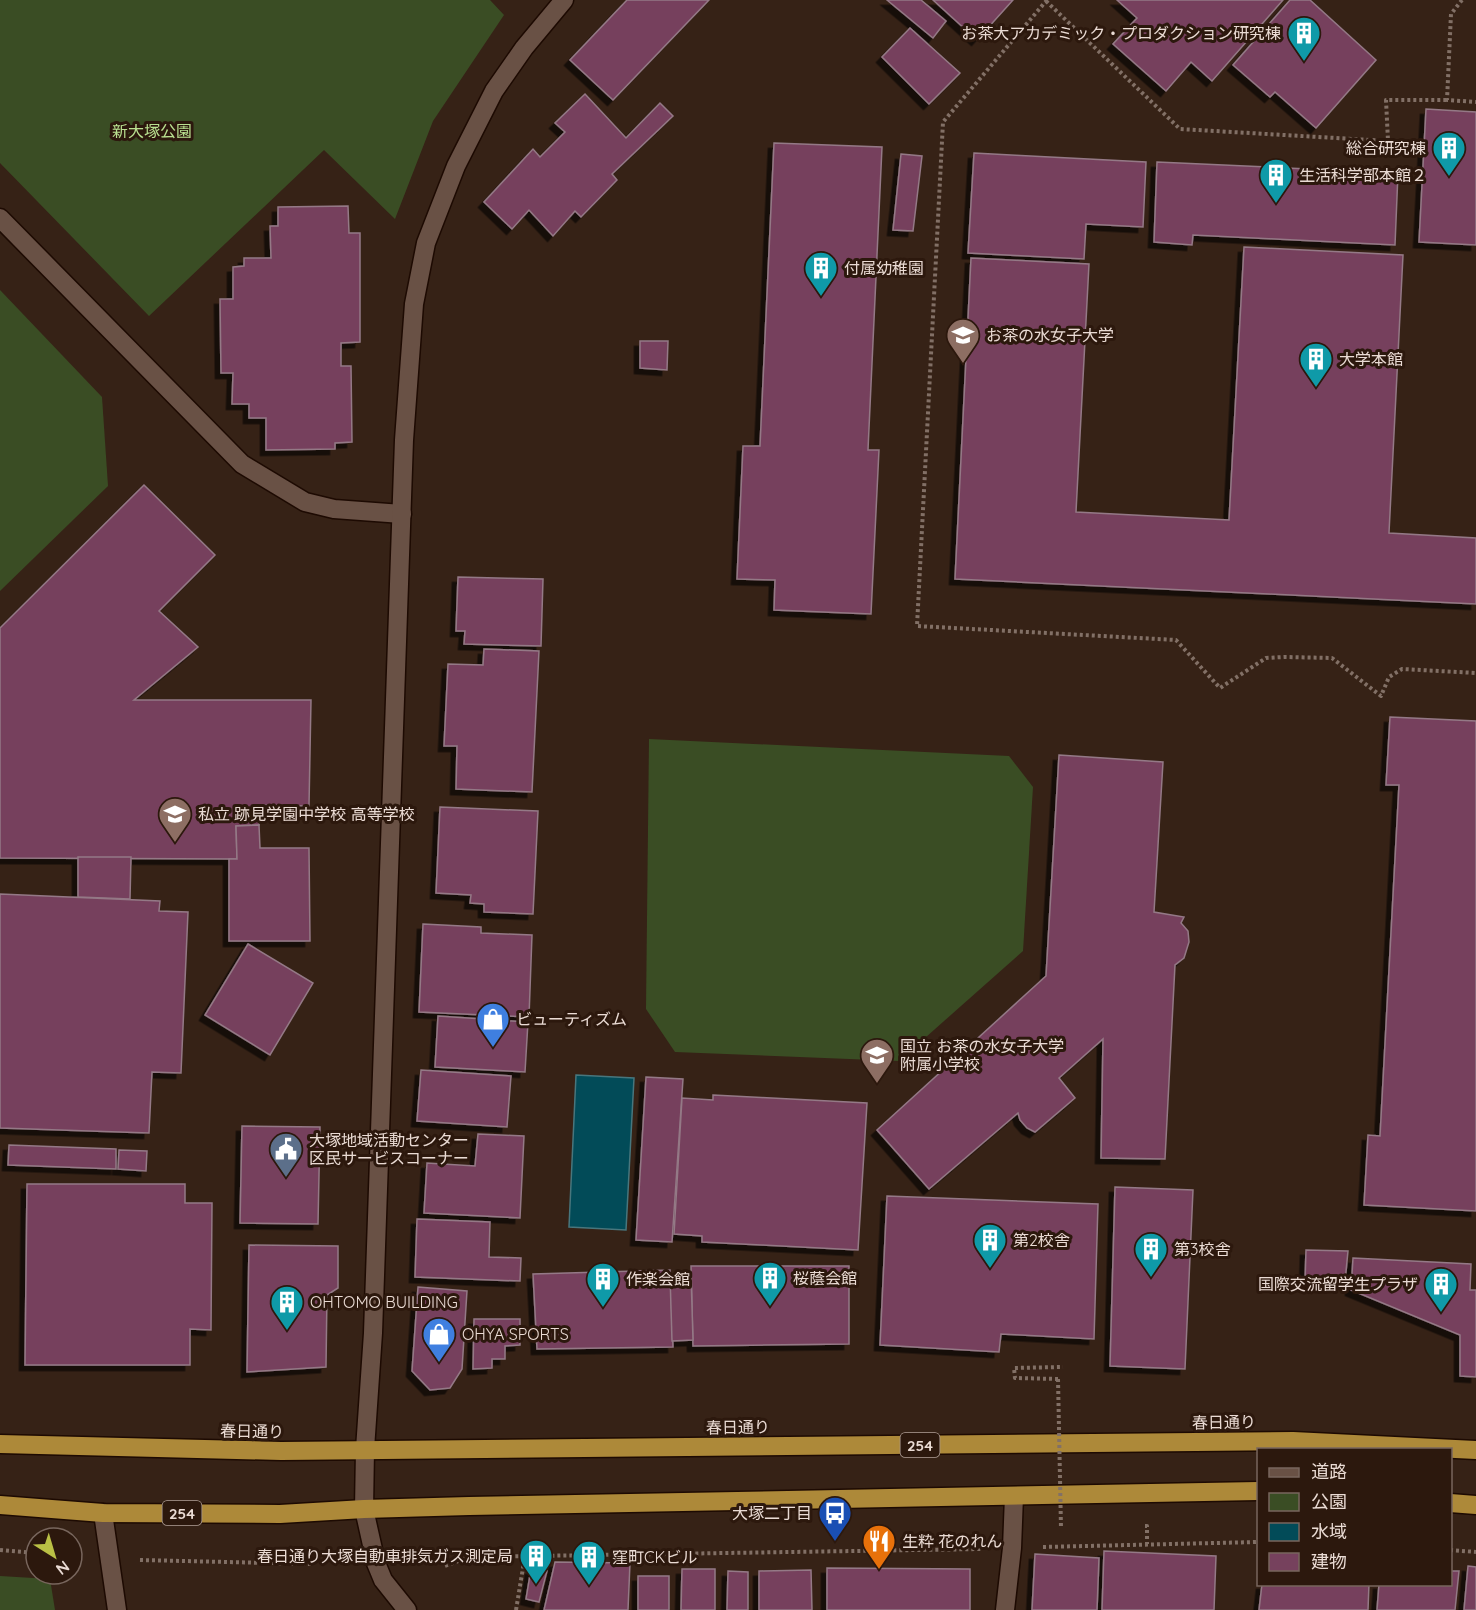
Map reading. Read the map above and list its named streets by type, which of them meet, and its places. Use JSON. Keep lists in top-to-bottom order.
{
  "streets": {
    "highway": ["春日通り", "254"]
  },
  "parks": ["新大塚公園"],
  "places": {
    "building": [
      "お茶大アカデミック・プロダクション研究棟",
      "総合研究棟",
      "生活科学部本館２",
      "付属幼稚園",
      "大学本館",
      "第2校舎",
      "第3校舎",
      "桜蔭会館",
      "作楽会館",
      "国際交流留学生プラザ",
      "OHTOMO BUILDING",
      "春日通り大塚自動車排気ガス測定局",
      "窪町CKビル"
    ],
    "school or university": ["お茶の水女子大学", "私立 跡見学園中学校 高等学校", "国立 お茶の水女子大学 附属小学校"],
    "shop": ["ビューティズム", "OHYA SPORTS"],
    "public building": ["大塚地域活動センター 区民サービスコーナー"],
    "bus stop": ["大塚二丁目"],
    "restaurant": ["生粋 花のれん"]
  },
  "legend": [
    "道路",
    "公園",
    "水域",
    "建物"
  ],
  "north": "bottom right"
}
